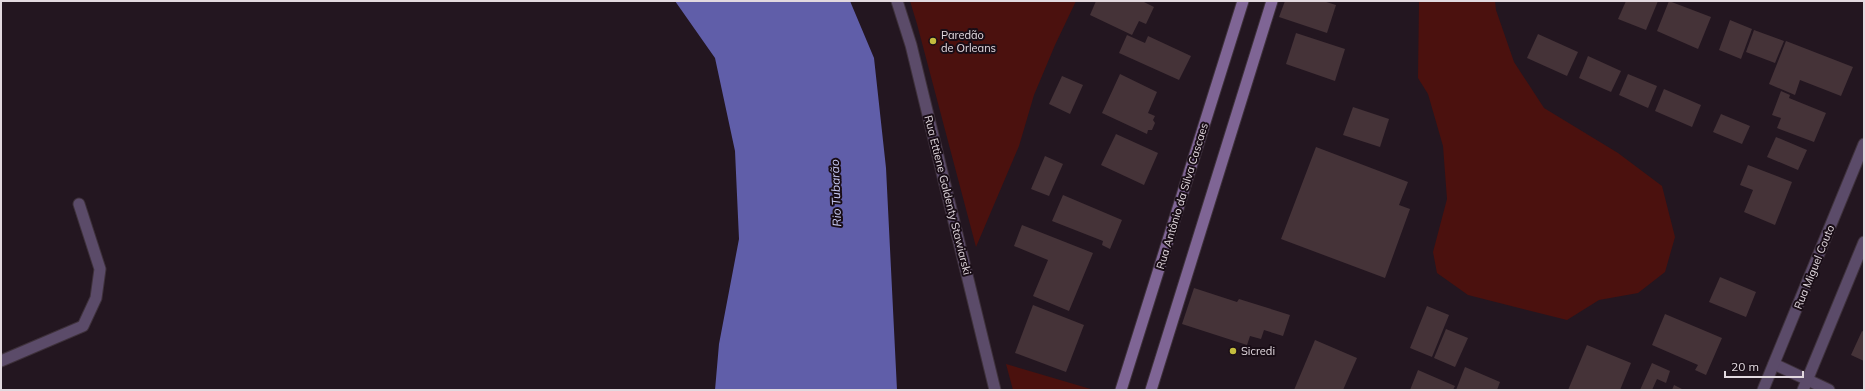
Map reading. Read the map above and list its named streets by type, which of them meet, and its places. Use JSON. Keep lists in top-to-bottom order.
{
  "streets": {
    "main road": ["Rua Antônio da Silva Cascaes"],
    "street": ["Rua Ettiene Galdenty Stawiarski", "Rua Miguel Couto"]
  },
  "water": ["Rio Tubarão"],
  "places": ["Paredão de Orleans", "Sicredi"],
  "scale_bar": "20 m"
}
